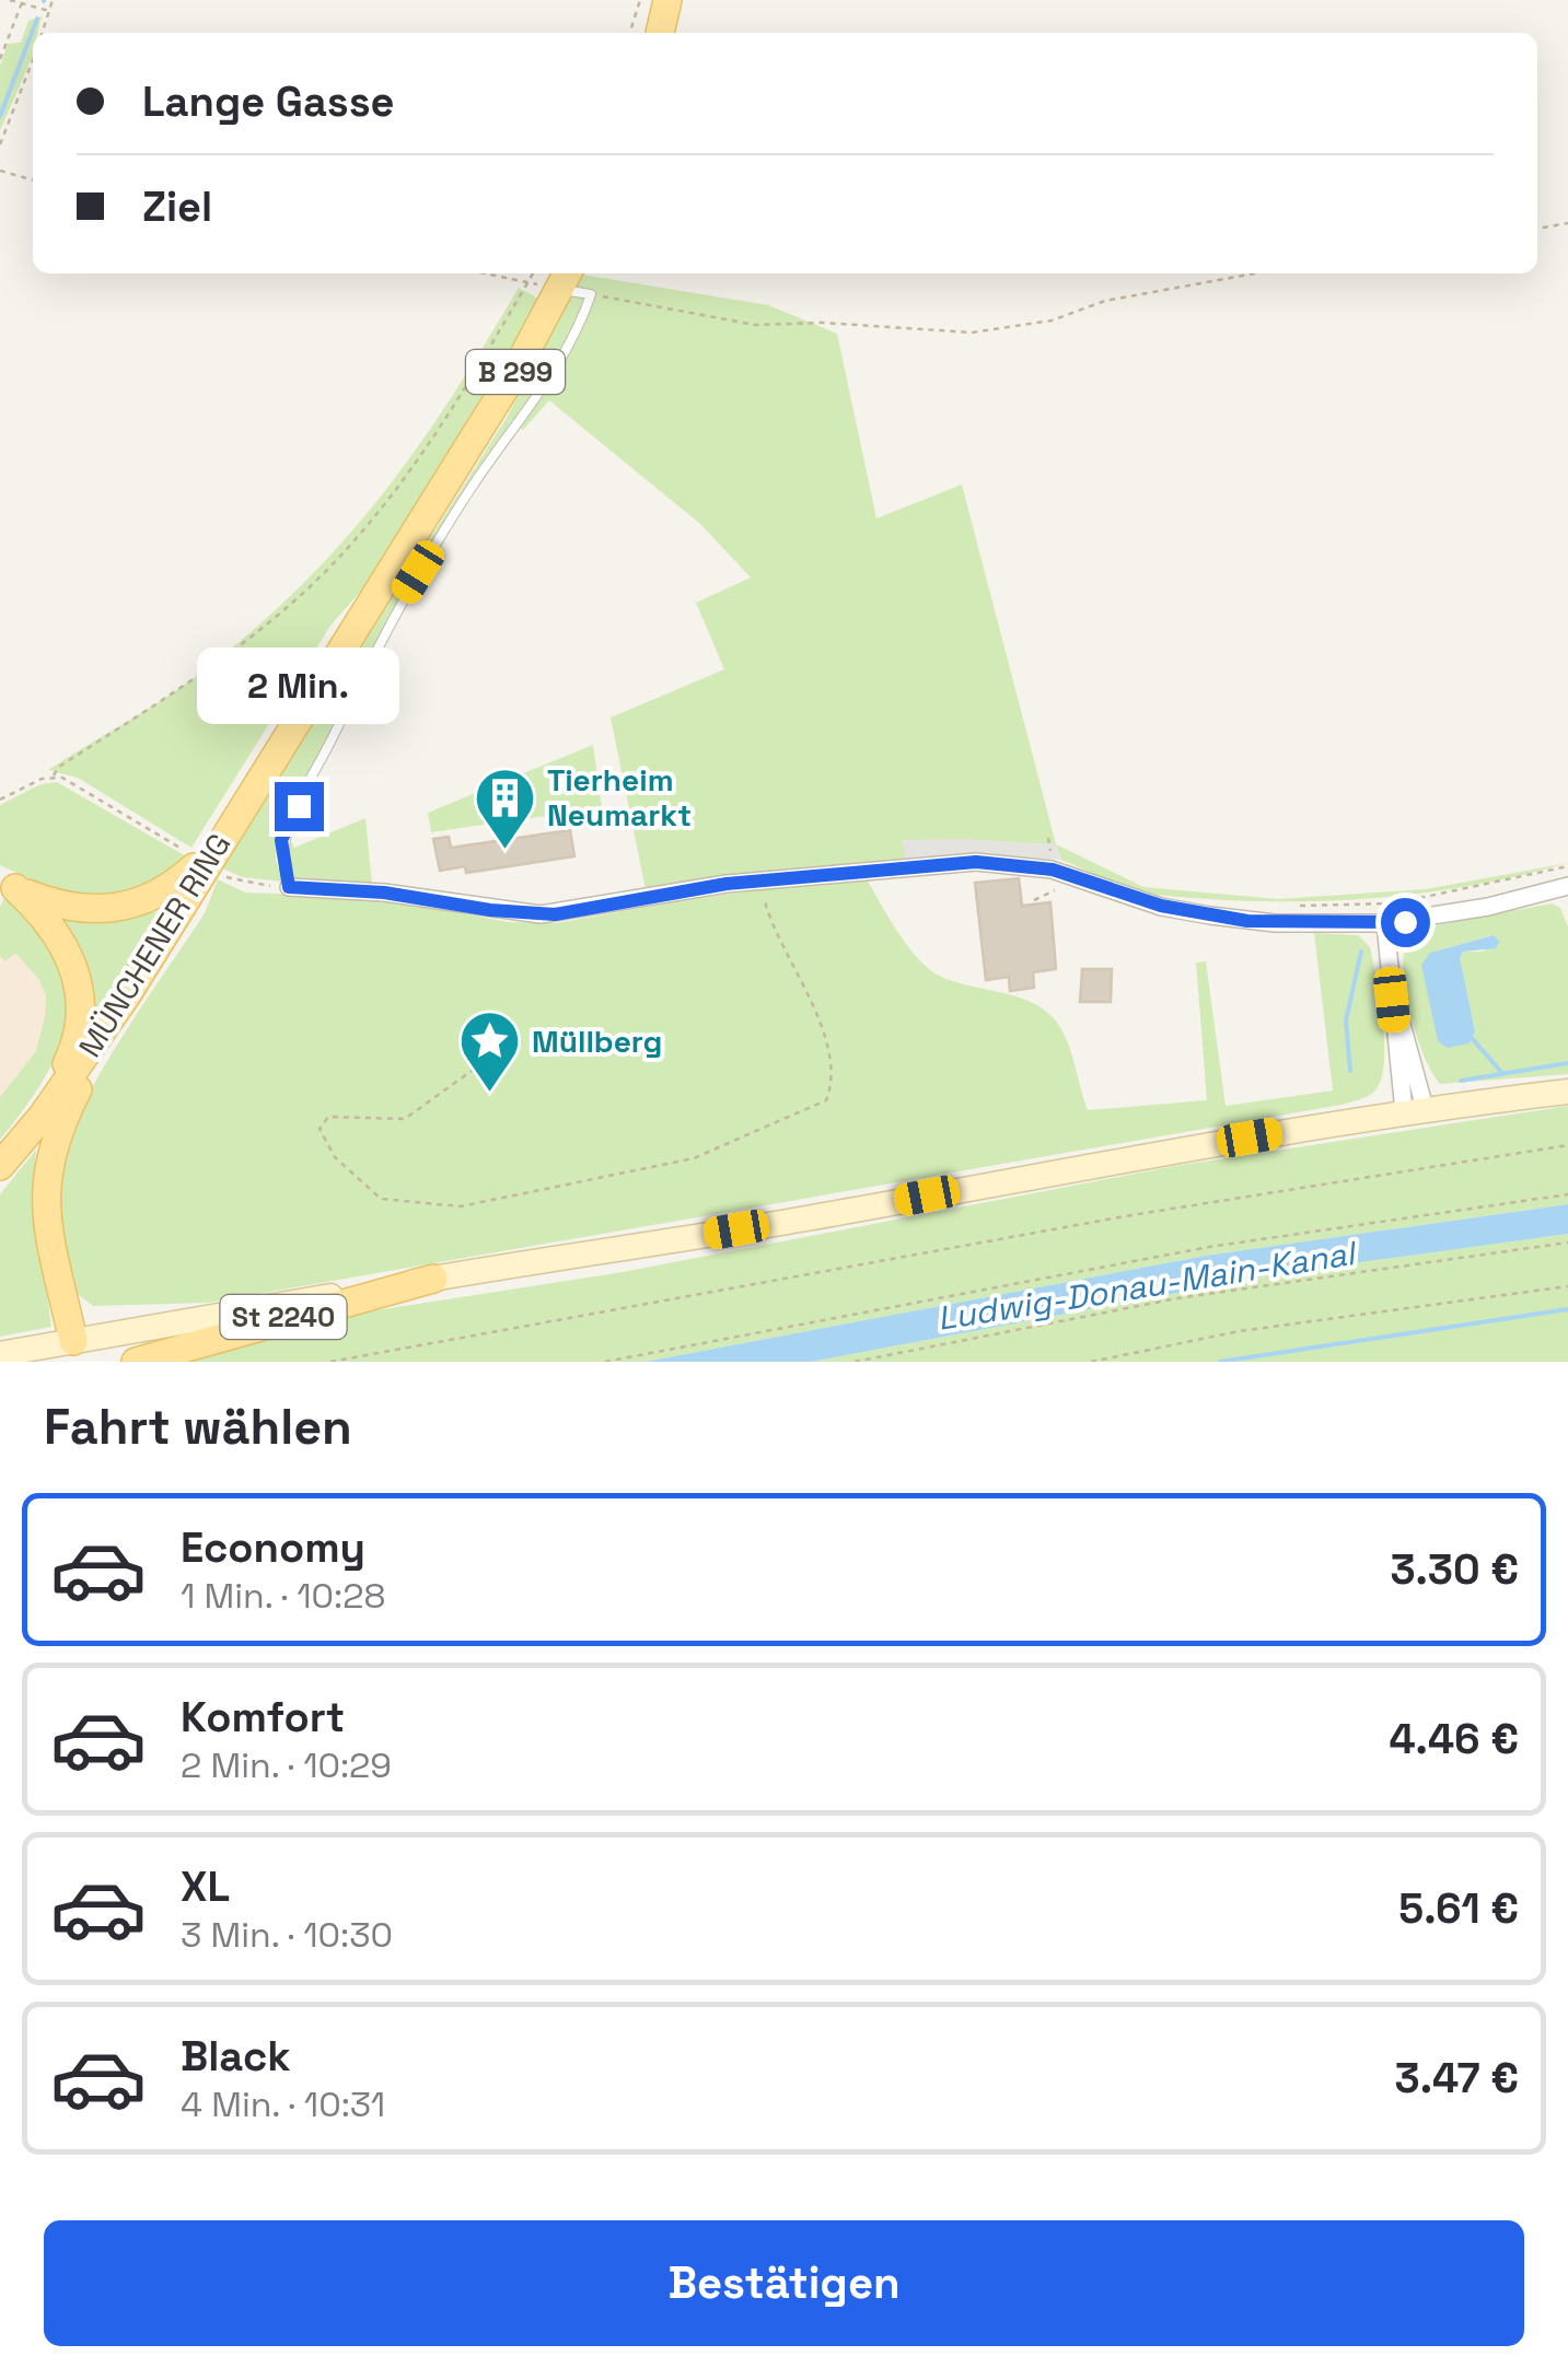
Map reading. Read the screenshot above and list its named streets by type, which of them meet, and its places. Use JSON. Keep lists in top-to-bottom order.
{
  "streets": {
    "main road": ["B 299", "MÜNCHENER RING", "St 2240"]
  },
  "water": ["Ludwig-Donau-Main-Kanal"],
  "places": {
    "building": ["Tierheim Neumarkt"],
    "place": ["Müllberg"]
  },
  "page": {
    "banner": ["Lange Gasse", "Ziel"],
    "bubble": "2 Min.",
    "heading": "Fahrt wählen",
    "list": [
      {
        "name": "Economy",
        "note": "1 Min. · 10:28",
        "value": "3.30 €"
      },
      {
        "name": "Komfort",
        "note": "2 Min. · 10:29",
        "value": "4.46 €"
      },
      {
        "name": "XL",
        "note": "3 Min. · 10:30",
        "value": "5.61 €"
      },
      {
        "name": "Black",
        "note": "4 Min. · 10:31",
        "value": "3.47 €"
      }
    ],
    "buttons": "Bestätigen"
  }
}
